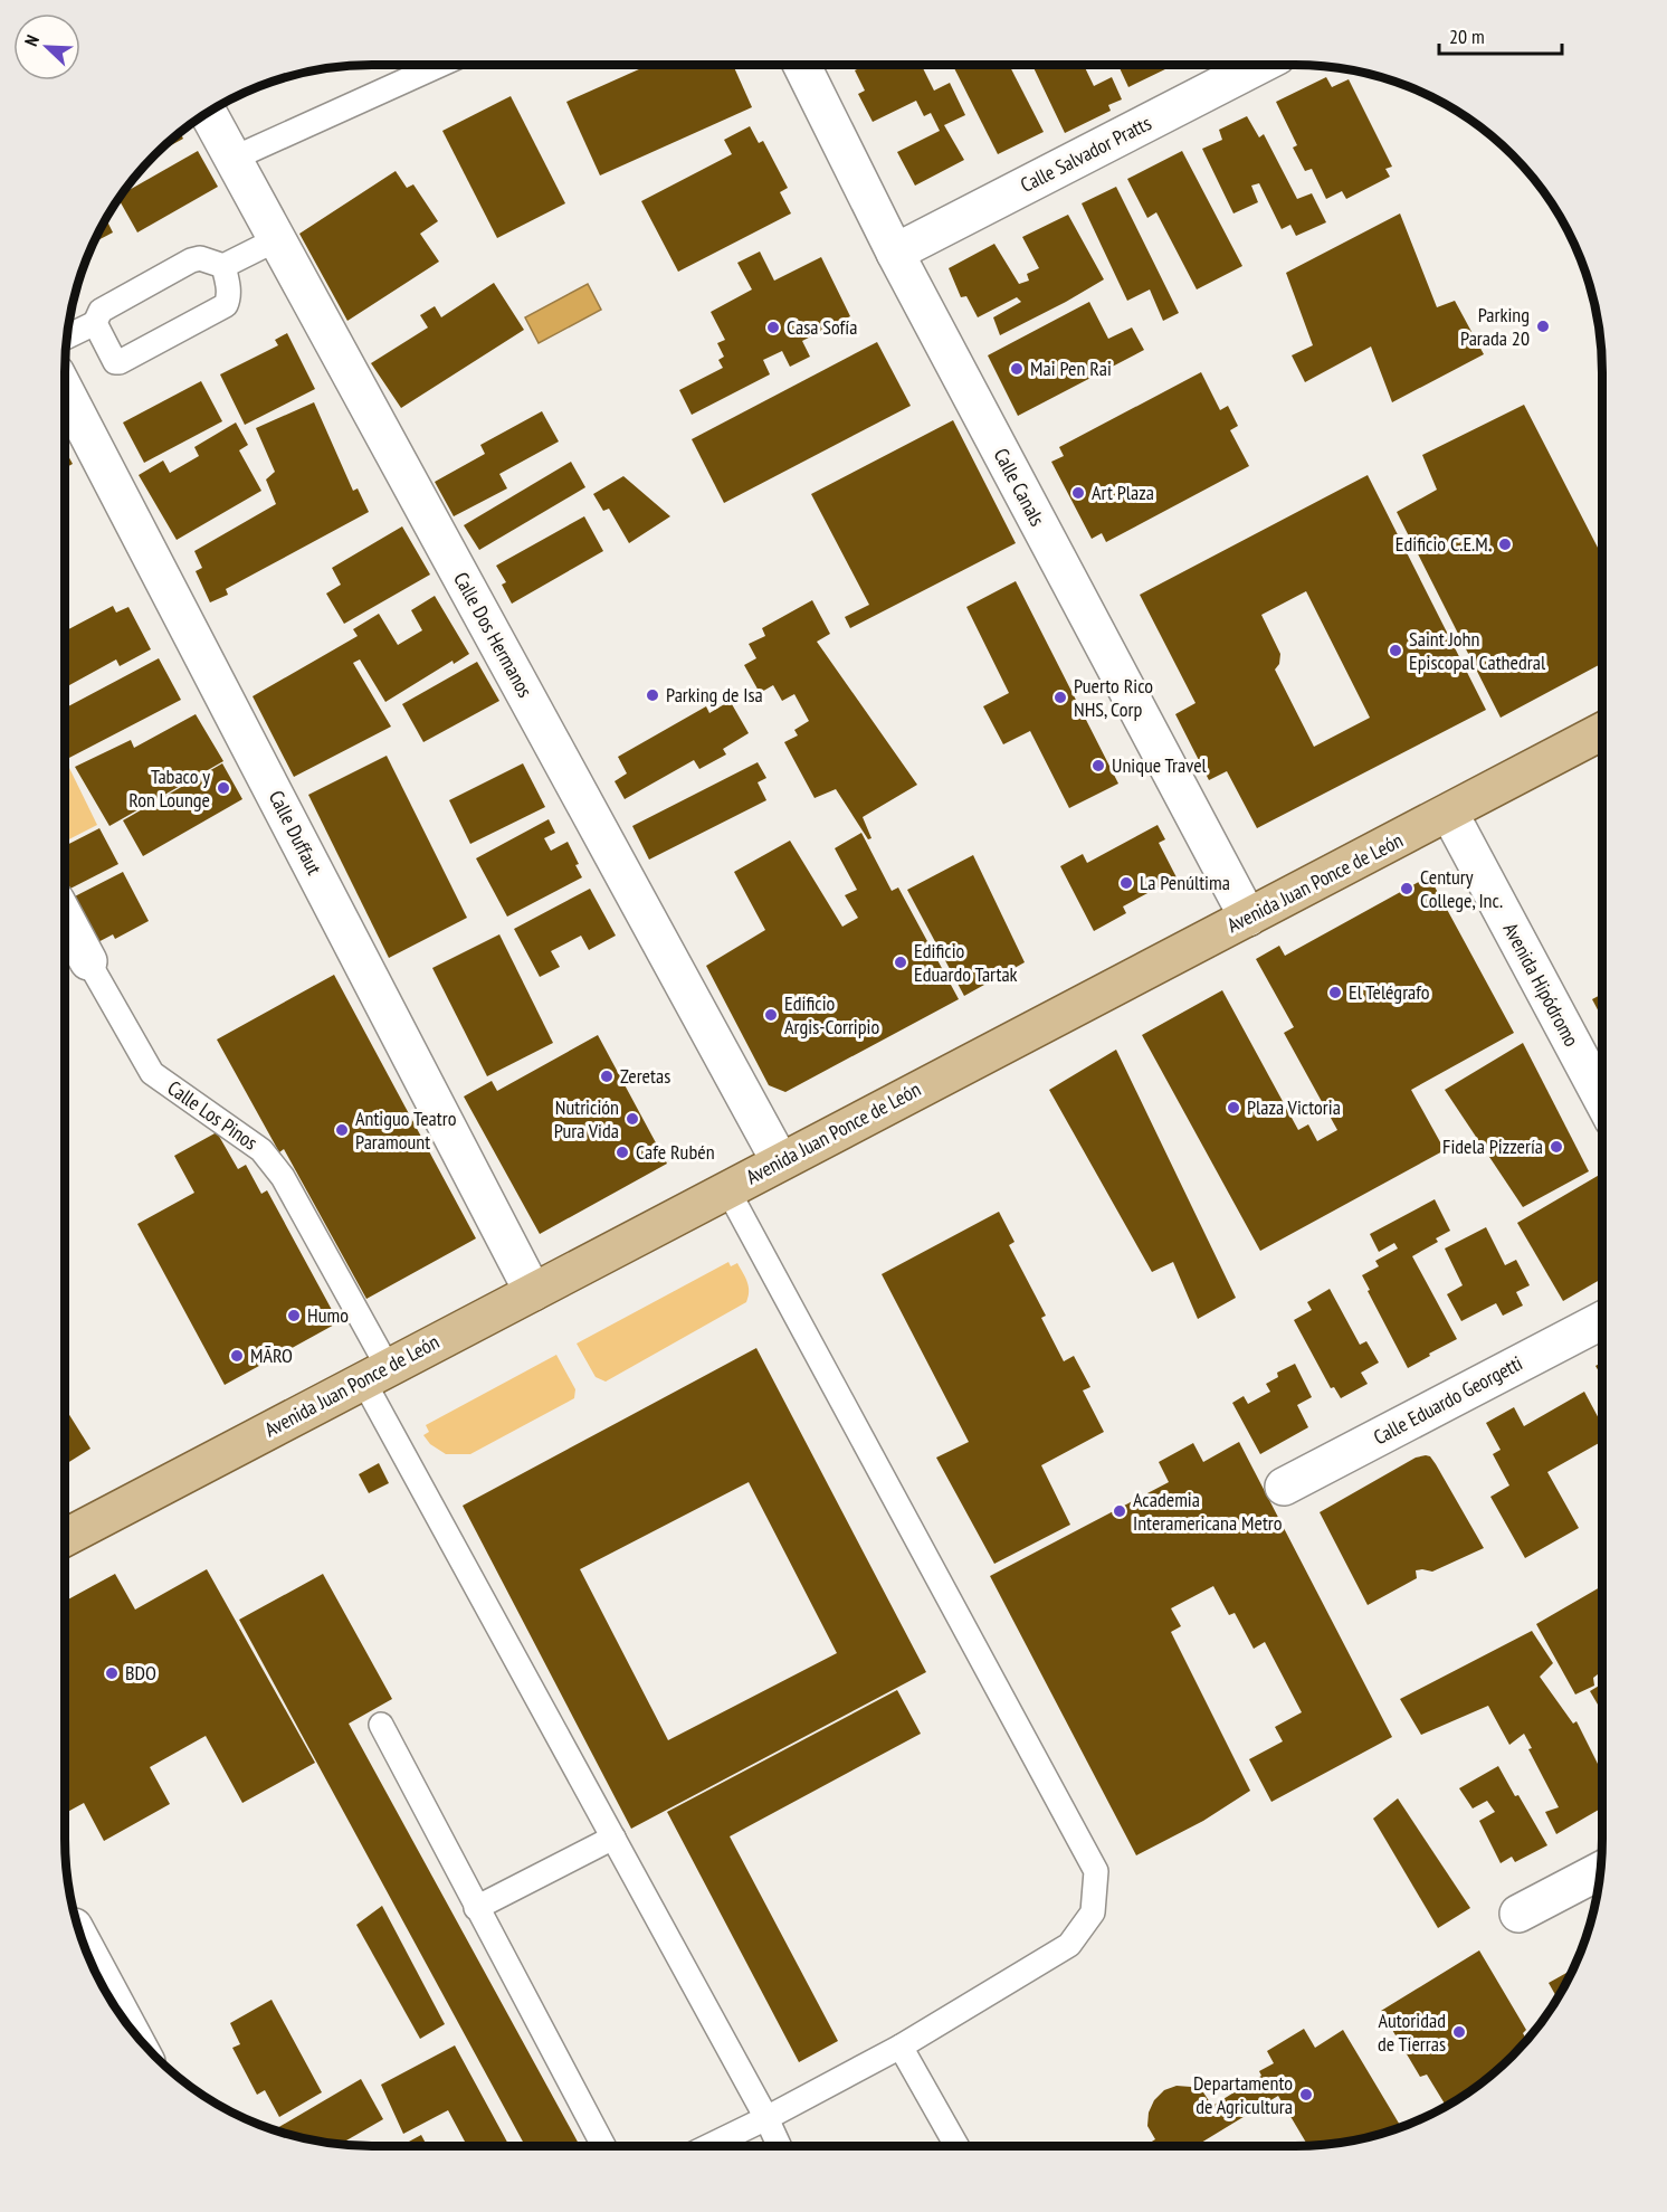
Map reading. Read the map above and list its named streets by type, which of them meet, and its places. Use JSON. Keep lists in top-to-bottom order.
{
  "streets": {
    "main road": ["Avenida Juan Ponce de León"],
    "street": [
      "Calle Salvador Pratts",
      "Calle Canals",
      "Calle Dos Hermanos",
      "Calle Duffaut",
      "Avenida Hipódromo",
      "Calle Los Pinos",
      "Calle Eduardo Georgetti"
    ]
  },
  "crossings": [
    ["Calle Salvador Pratts", "Calle Canals"],
    ["Calle Canals", "Avenida Juan Ponce de León"],
    ["Calle Dos Hermanos", "Avenida Juan Ponce de León"],
    ["Calle Duffaut", "Avenida Juan Ponce de León"],
    ["Avenida Juan Ponce de León", "Avenida Hipódromo"],
    ["Avenida Juan Ponce de León", "Calle Los Pinos"]
  ],
  "places": [
    "Parking Parada 20",
    "Casa Sofía",
    "Mai Pen Rai",
    "Art Plaza",
    "Edificio C.E.M.",
    "Saint John Episcopal Cathedral",
    "Parking de Isa",
    "Puerto Rico NHS, Corp",
    "Unique Travel",
    "Tabaco y Ron Lounge",
    "La Penúltima",
    "Century College, Inc.",
    "Edificio Eduardo Tartak",
    "El Telégrafo",
    "Edificio Argis-Corripio",
    "Zeretas",
    "Plaza Victoria",
    "Nutrición Pura Vida",
    "Antiguo Teatro Paramount",
    "Fidela Pizzería",
    "Cafe Rubén",
    "Humo",
    "MĀRO",
    "Academia Interamericana Metro",
    "BDO",
    "Autoridad de Tierras",
    "Departamento de Agricultura"
  ],
  "scale_bar": "20 m",
  "north": "top left"
}
